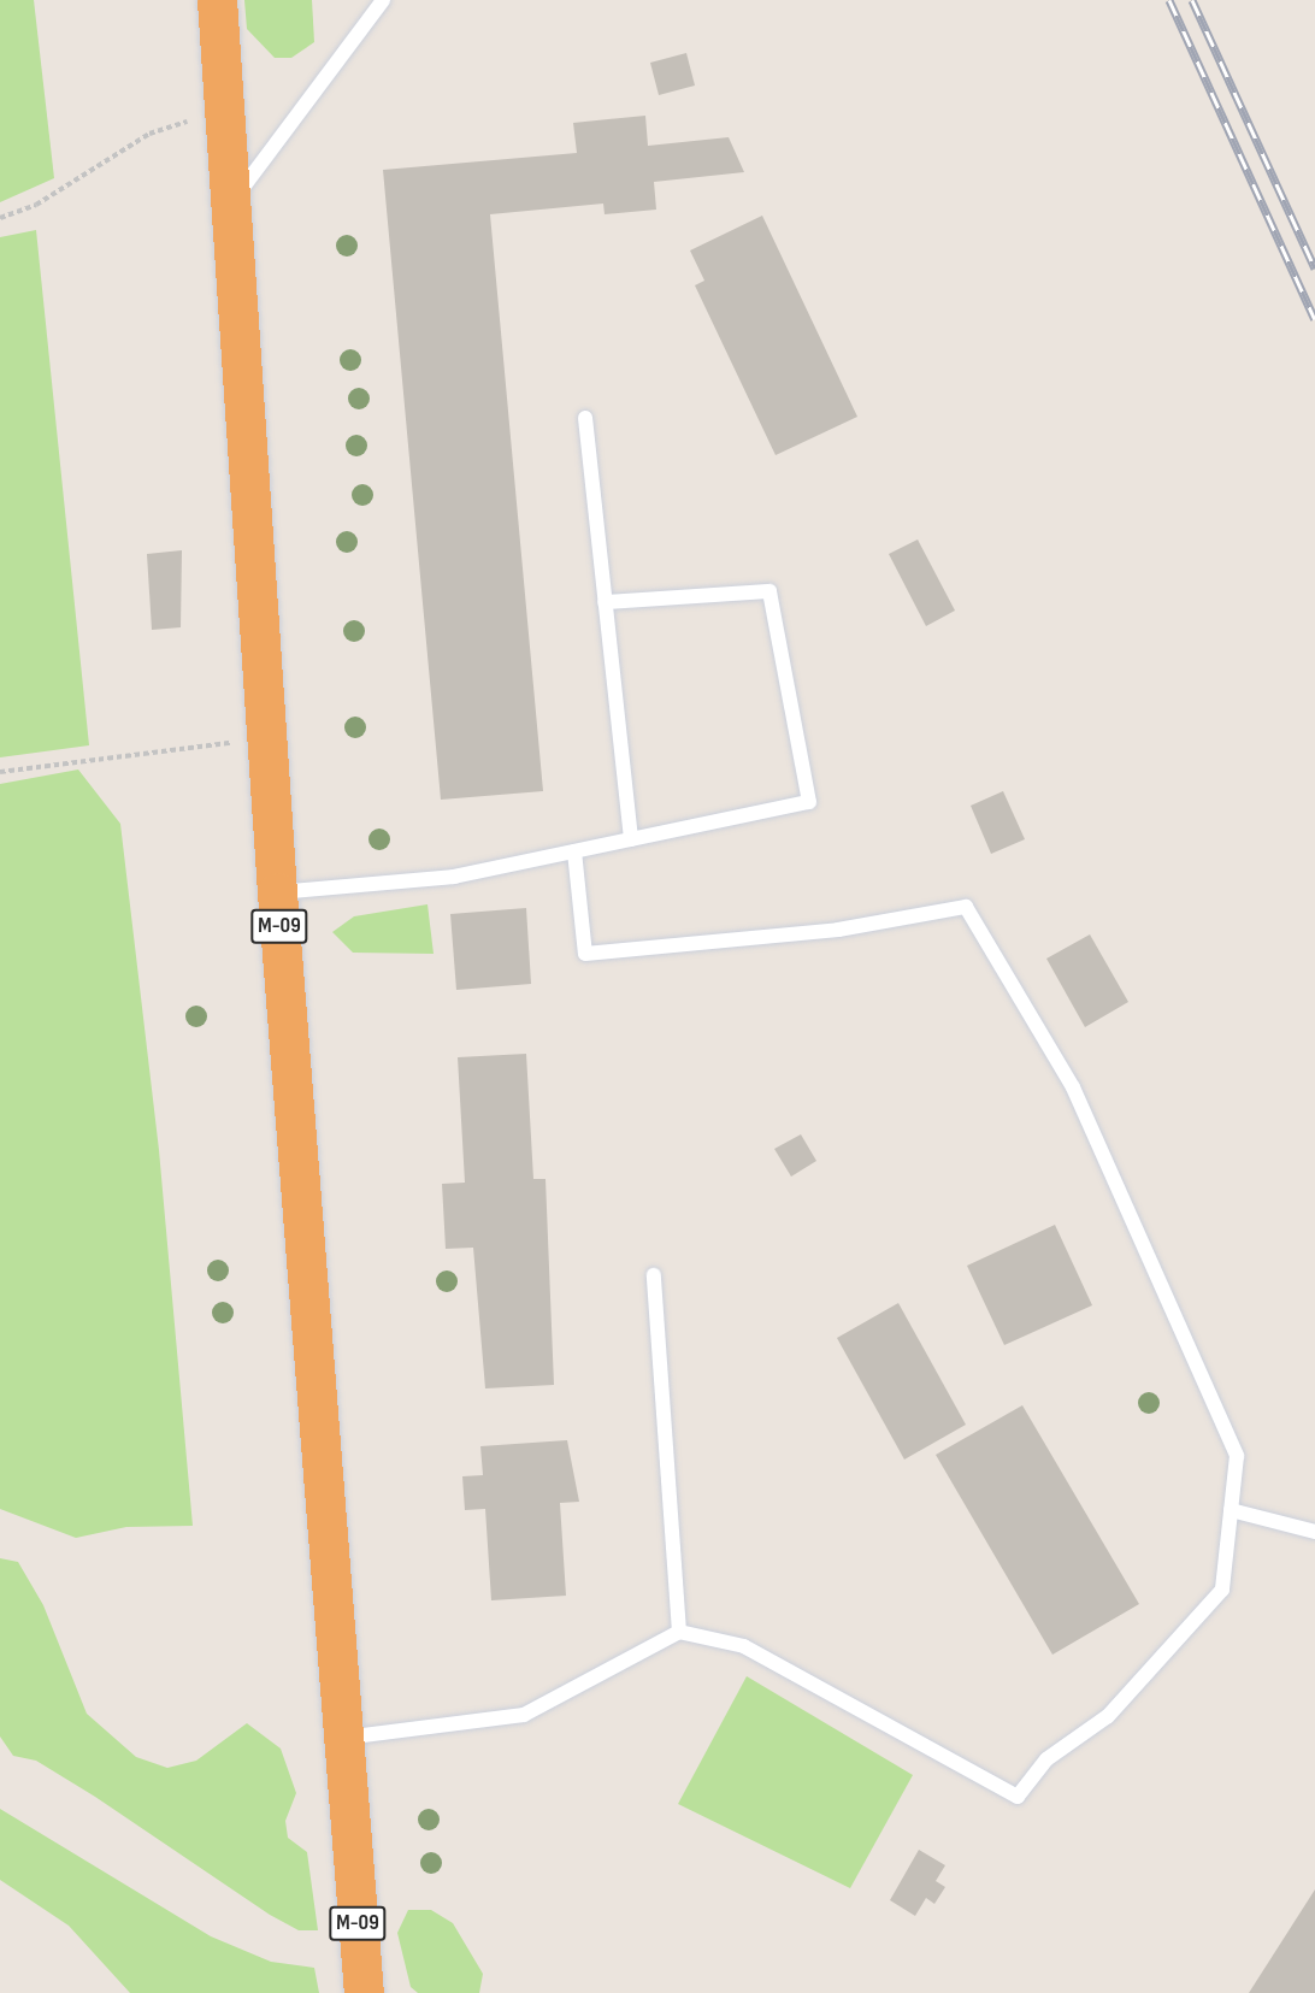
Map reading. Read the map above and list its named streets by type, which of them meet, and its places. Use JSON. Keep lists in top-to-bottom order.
{
  "streets": {
    "highway": ["М-09"]
  }
}
